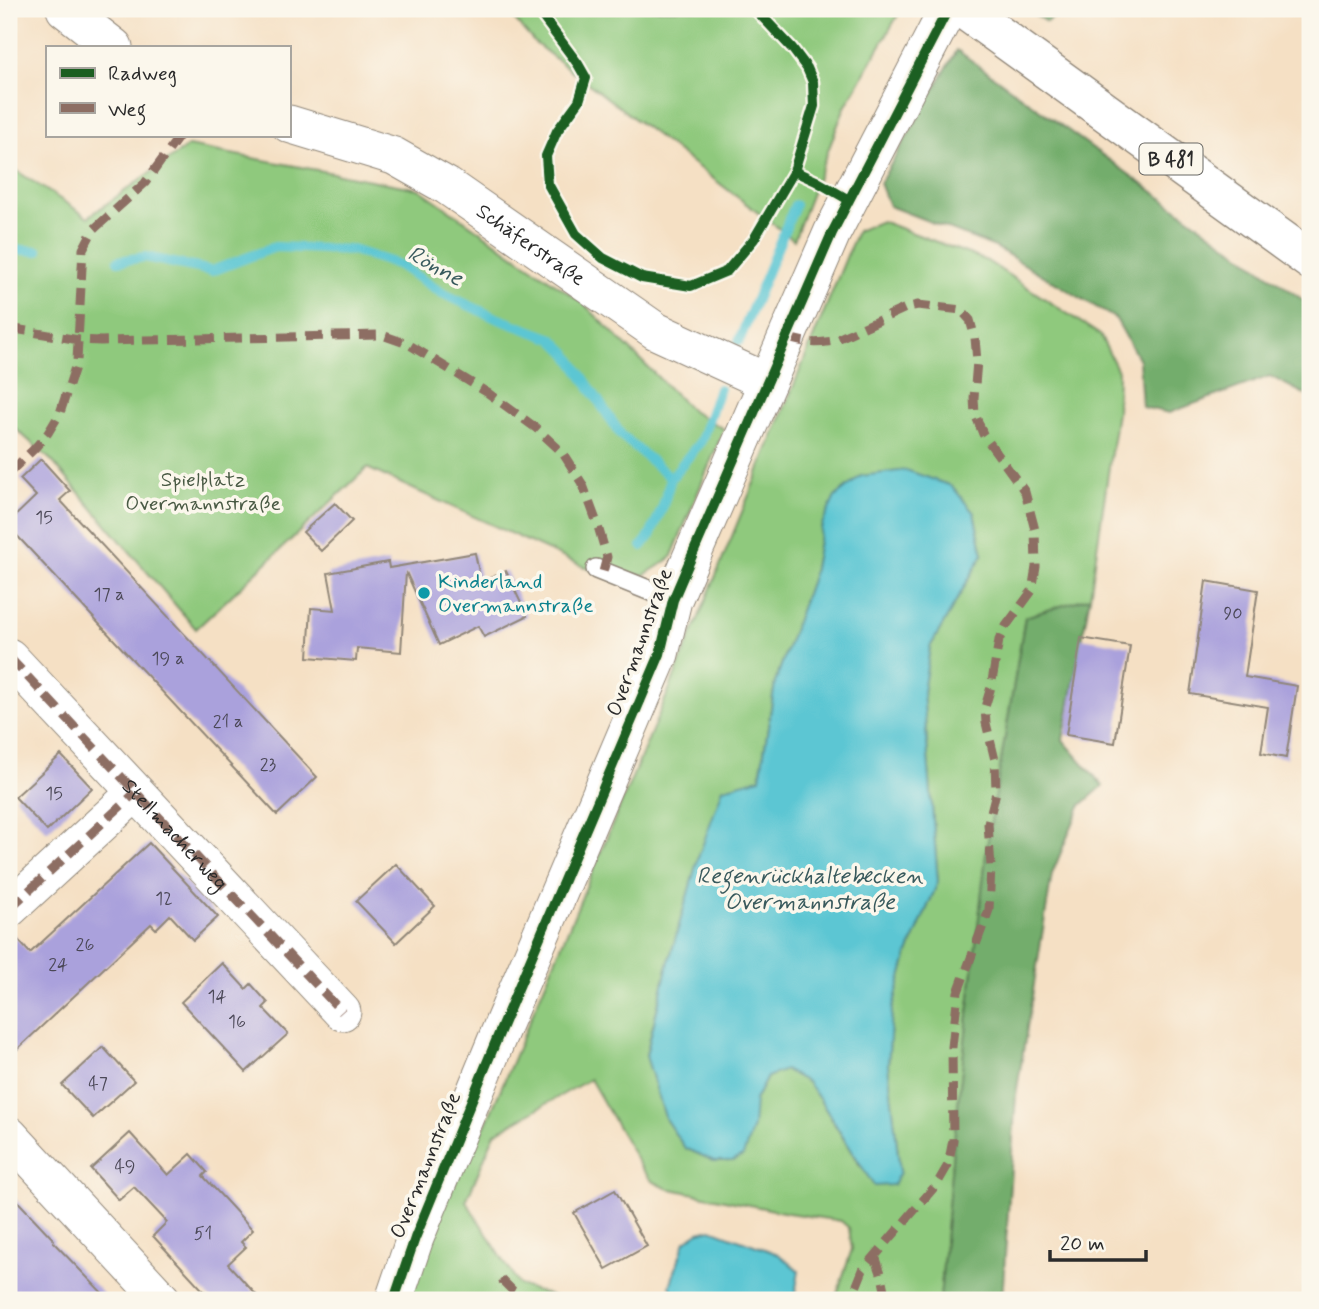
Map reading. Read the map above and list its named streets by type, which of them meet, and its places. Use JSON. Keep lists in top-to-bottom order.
{
  "streets": {
    "main road": ["B 481"],
    "street": ["Schäferstraße", "Overmannstraße", "Stellmacherweg"]
  },
  "crossings": [
    ["Schäferstraße", "Overmannstraße"]
  ],
  "water": ["Rönne", "Regenrückhaltebecken Overmannstraße"],
  "parks": ["Spielplatz Overmannstraße"],
  "places": ["Kinderland Overmannstraße"],
  "house_numbers": [
    "15",
    "17 a",
    "90",
    "19 a",
    "21 a",
    "23",
    "15",
    "12",
    "26",
    "24",
    "14",
    "16",
    "47",
    "49",
    "51"
  ],
  "legend": ["Radweg", "Weg"],
  "scale_bar": "20 m"
}
